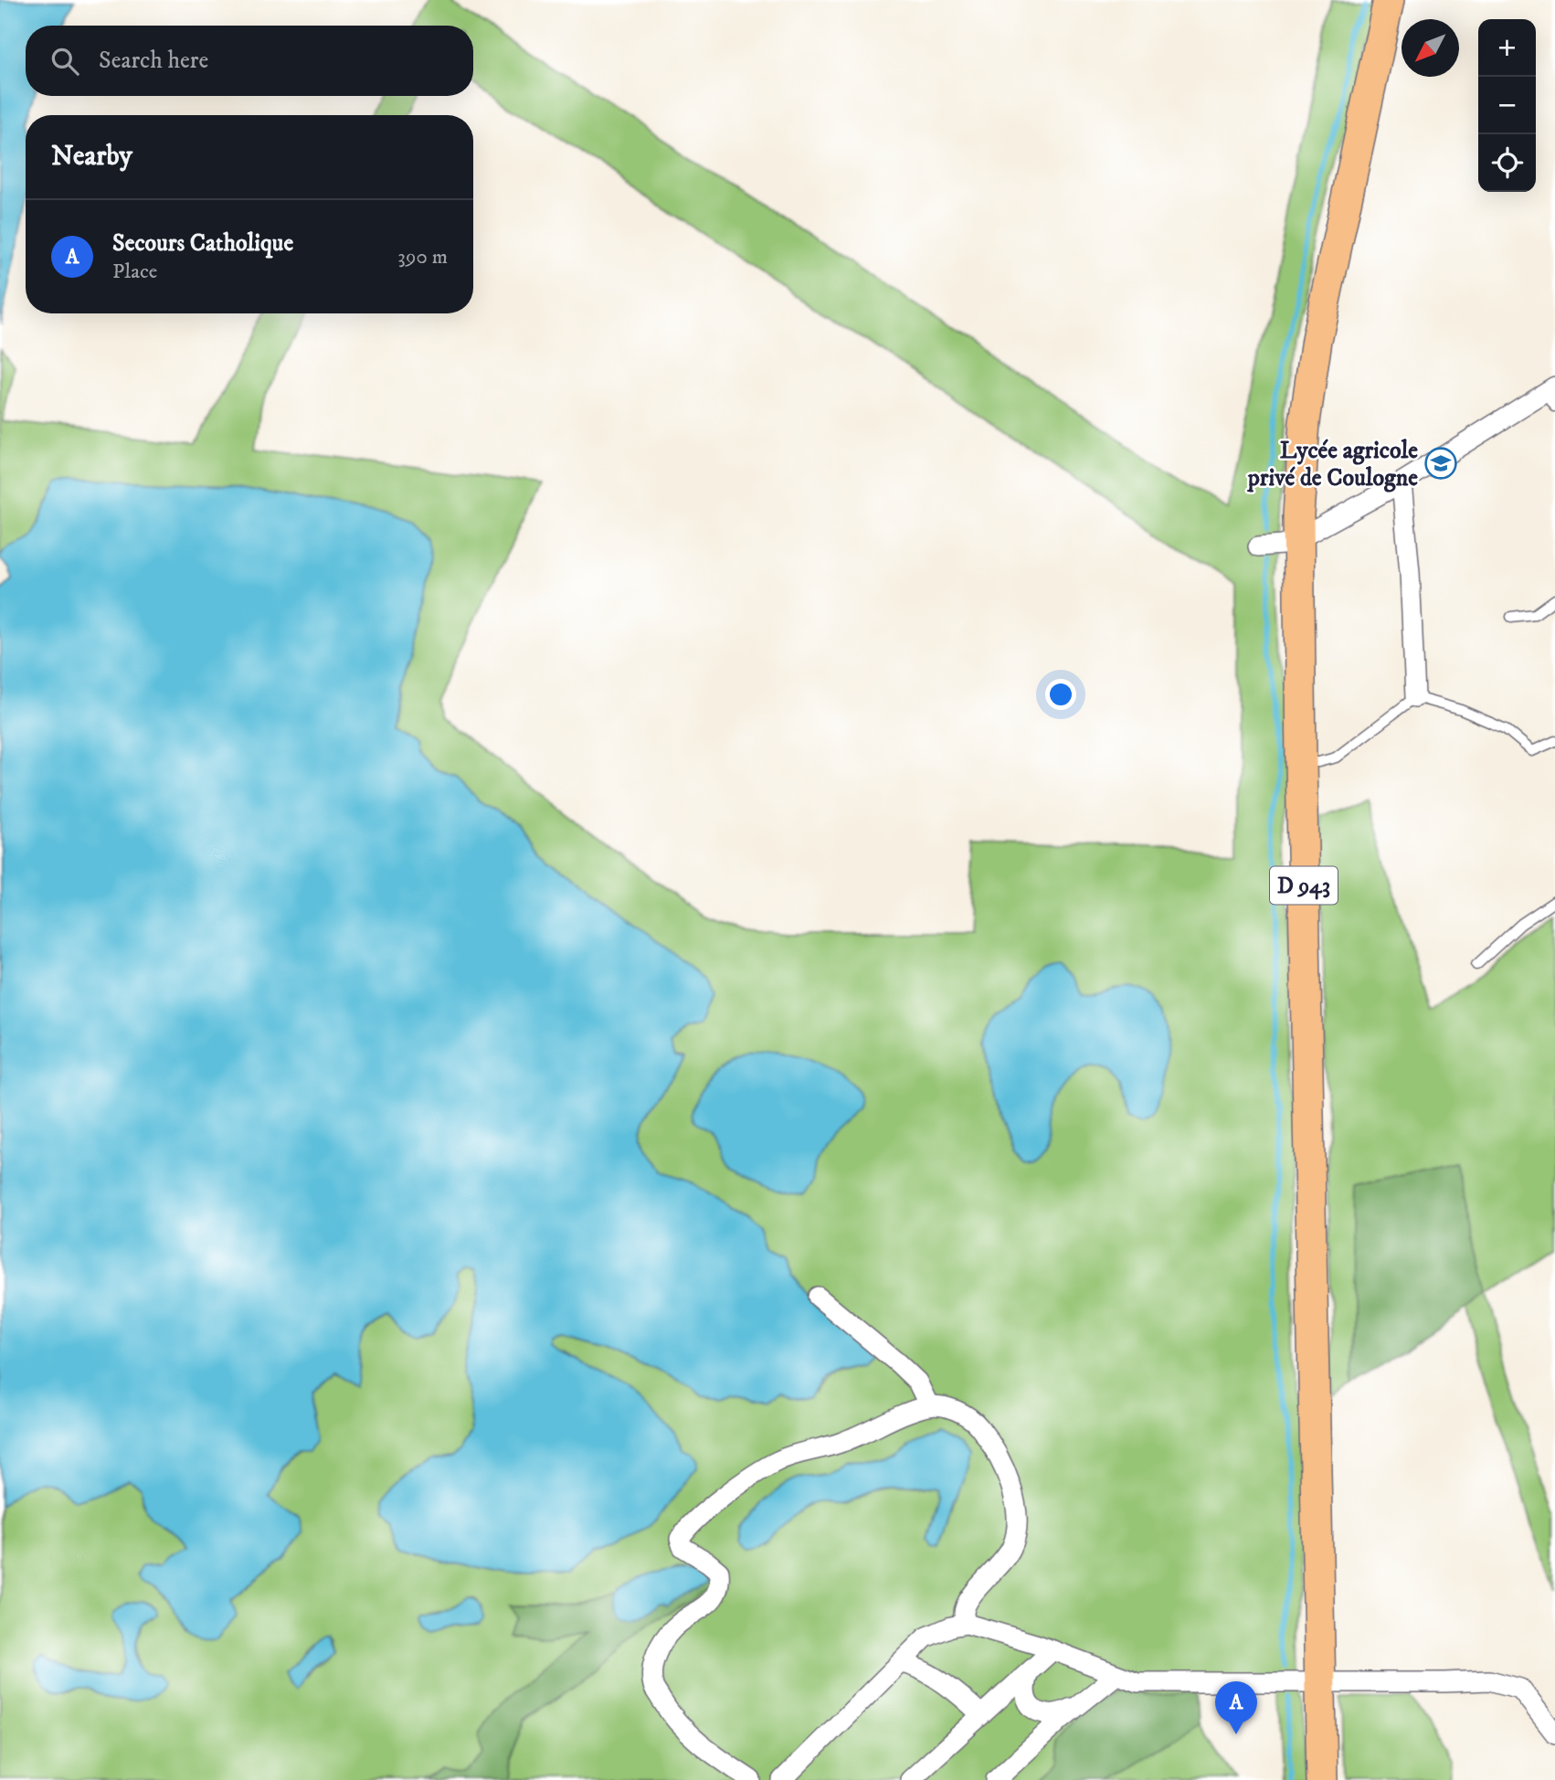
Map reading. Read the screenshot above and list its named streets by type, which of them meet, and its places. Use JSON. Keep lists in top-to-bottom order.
{
  "streets": {
    "main road": ["D 943"]
  },
  "places": {
    "school or university": ["Lycée agricole privé de Coulogne"]
  },
  "north": "bottom left",
  "page": {
    "map_buttons": ["+", "−"],
    "search": "Search here",
    "heading": "Nearby",
    "list": [
      {
        "mark": "A",
        "name": "Secours Catholique",
        "note": "Place",
        "value": "390 m"
      }
    ],
    "pins": "A"
  }
}
